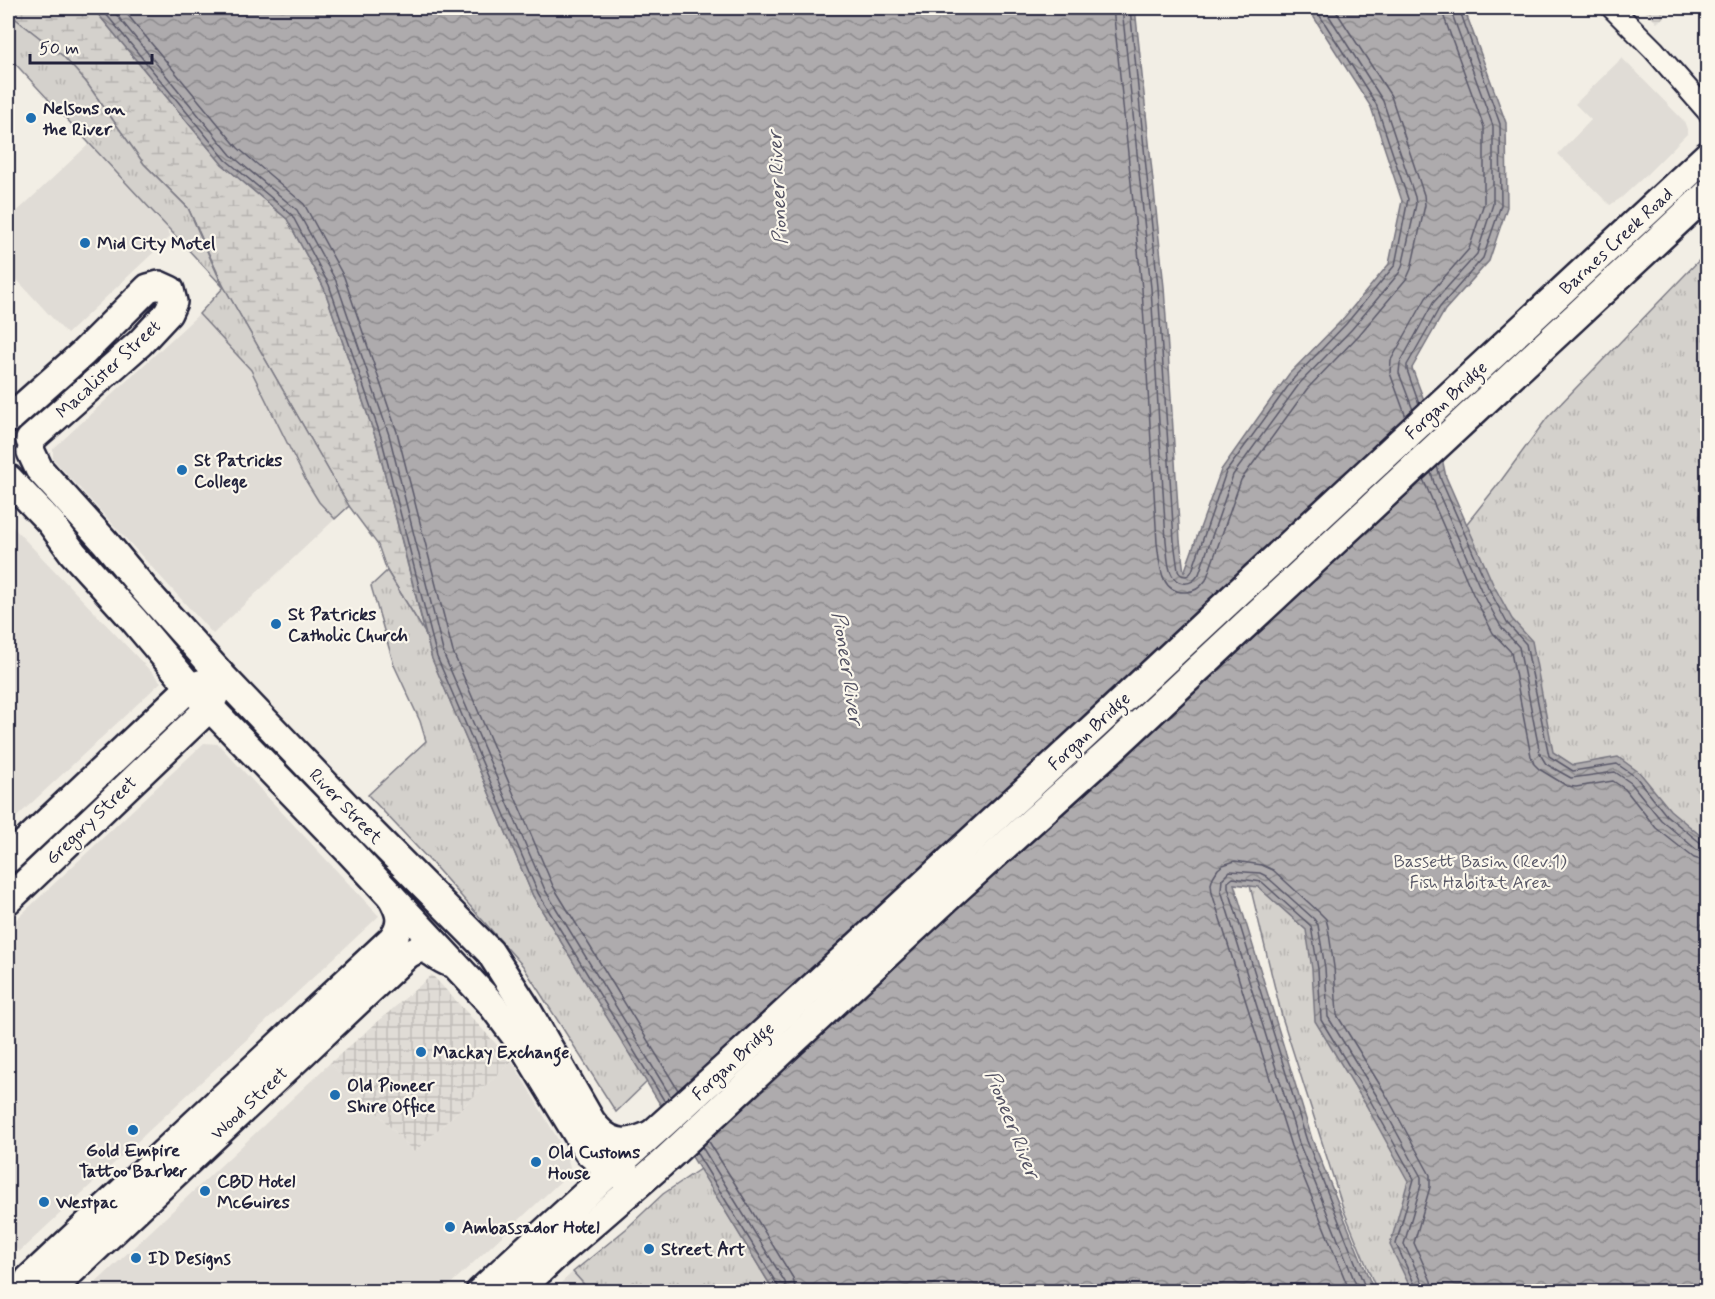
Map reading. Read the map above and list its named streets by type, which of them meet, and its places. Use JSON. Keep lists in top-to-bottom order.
{
  "streets": {
    "street": [
      "Barnes Creek Road",
      "Macalister Street",
      "Forgan Bridge",
      "River Street",
      "Gregory Street",
      "Wood Street"
    ]
  },
  "crossings": [
    ["Barnes Creek Road", "Forgan Bridge"],
    ["Macalister Street", "River Street"],
    ["Forgan Bridge", "River Street"],
    ["River Street", "Gregory Street"],
    ["River Street", "Wood Street"]
  ],
  "water": ["Pioneer River"],
  "parks": ["Bassett Basin (Rev.1) Fish Habitat Area"],
  "places": [
    "Nelsons on the River",
    "Mid City Motel",
    "St Patricks College",
    "St Patricks Catholic Church",
    "Mackay Exchange",
    "Old Pioneer Shire Office",
    "Gold Empire Tattoo Barber",
    "Old Customs House",
    "CBD Hotel McGuires",
    "Westpac",
    "Ambassador Hotel",
    "Street Art",
    "ID Designs"
  ],
  "scale_bar": "50 m"
}
